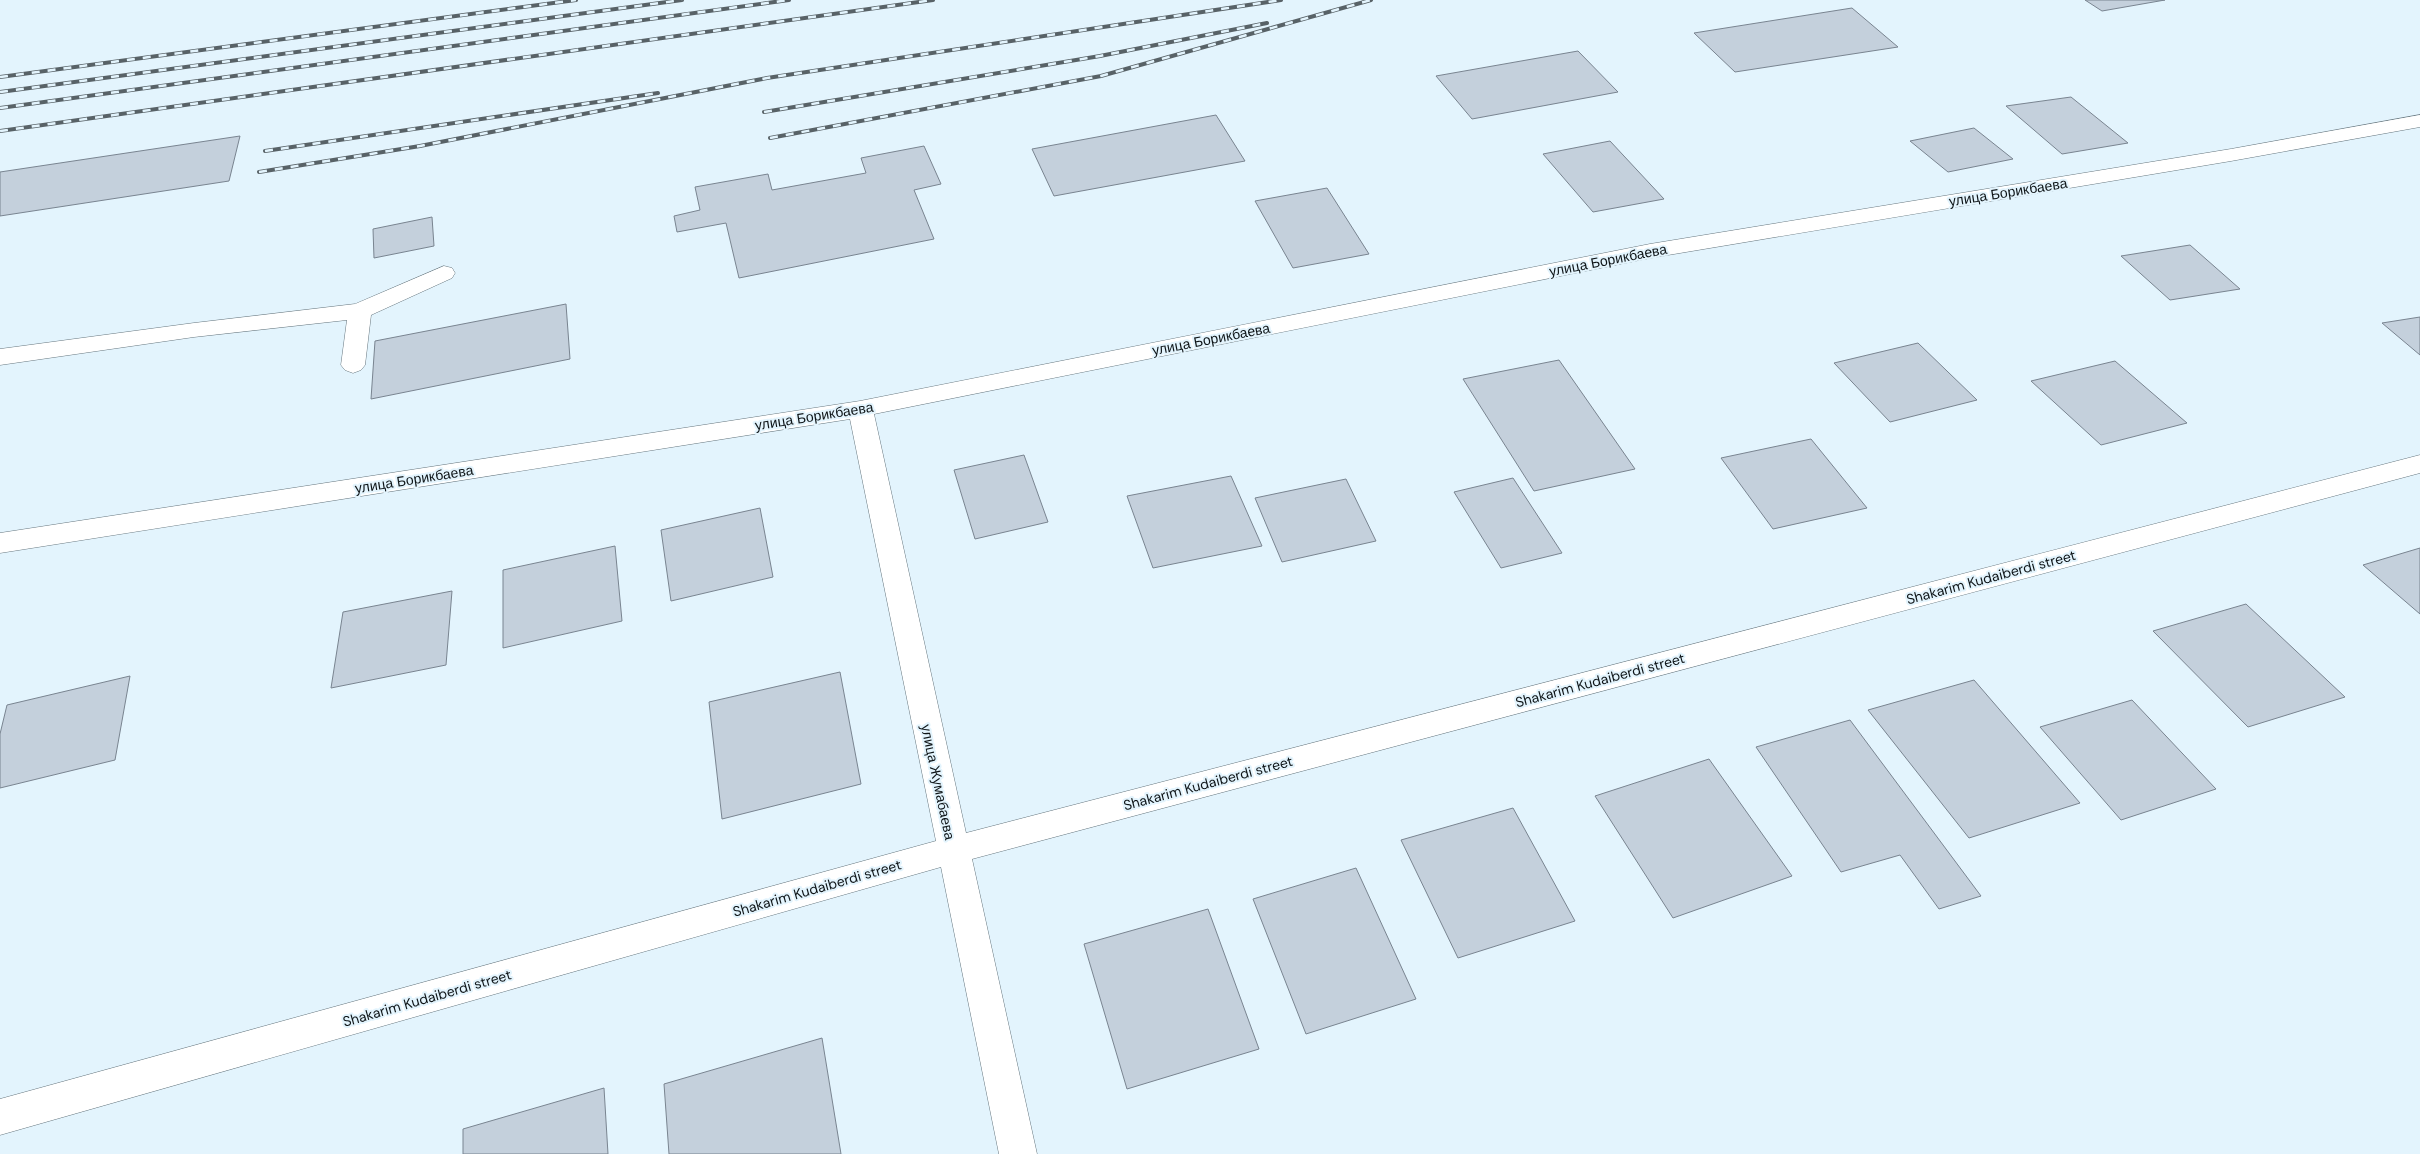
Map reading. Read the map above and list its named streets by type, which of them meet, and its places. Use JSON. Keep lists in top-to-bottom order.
{
  "streets": {
    "street": ["улица Борикбаева", "Shakarim Kudaiberdi street", "улица Жумабаева"]
  },
  "crossings": [
    ["улица Борикбаева", "улица Жумабаева"],
    ["Shakarim Kudaiberdi street", "улица Жумабаева"]
  ]
}
